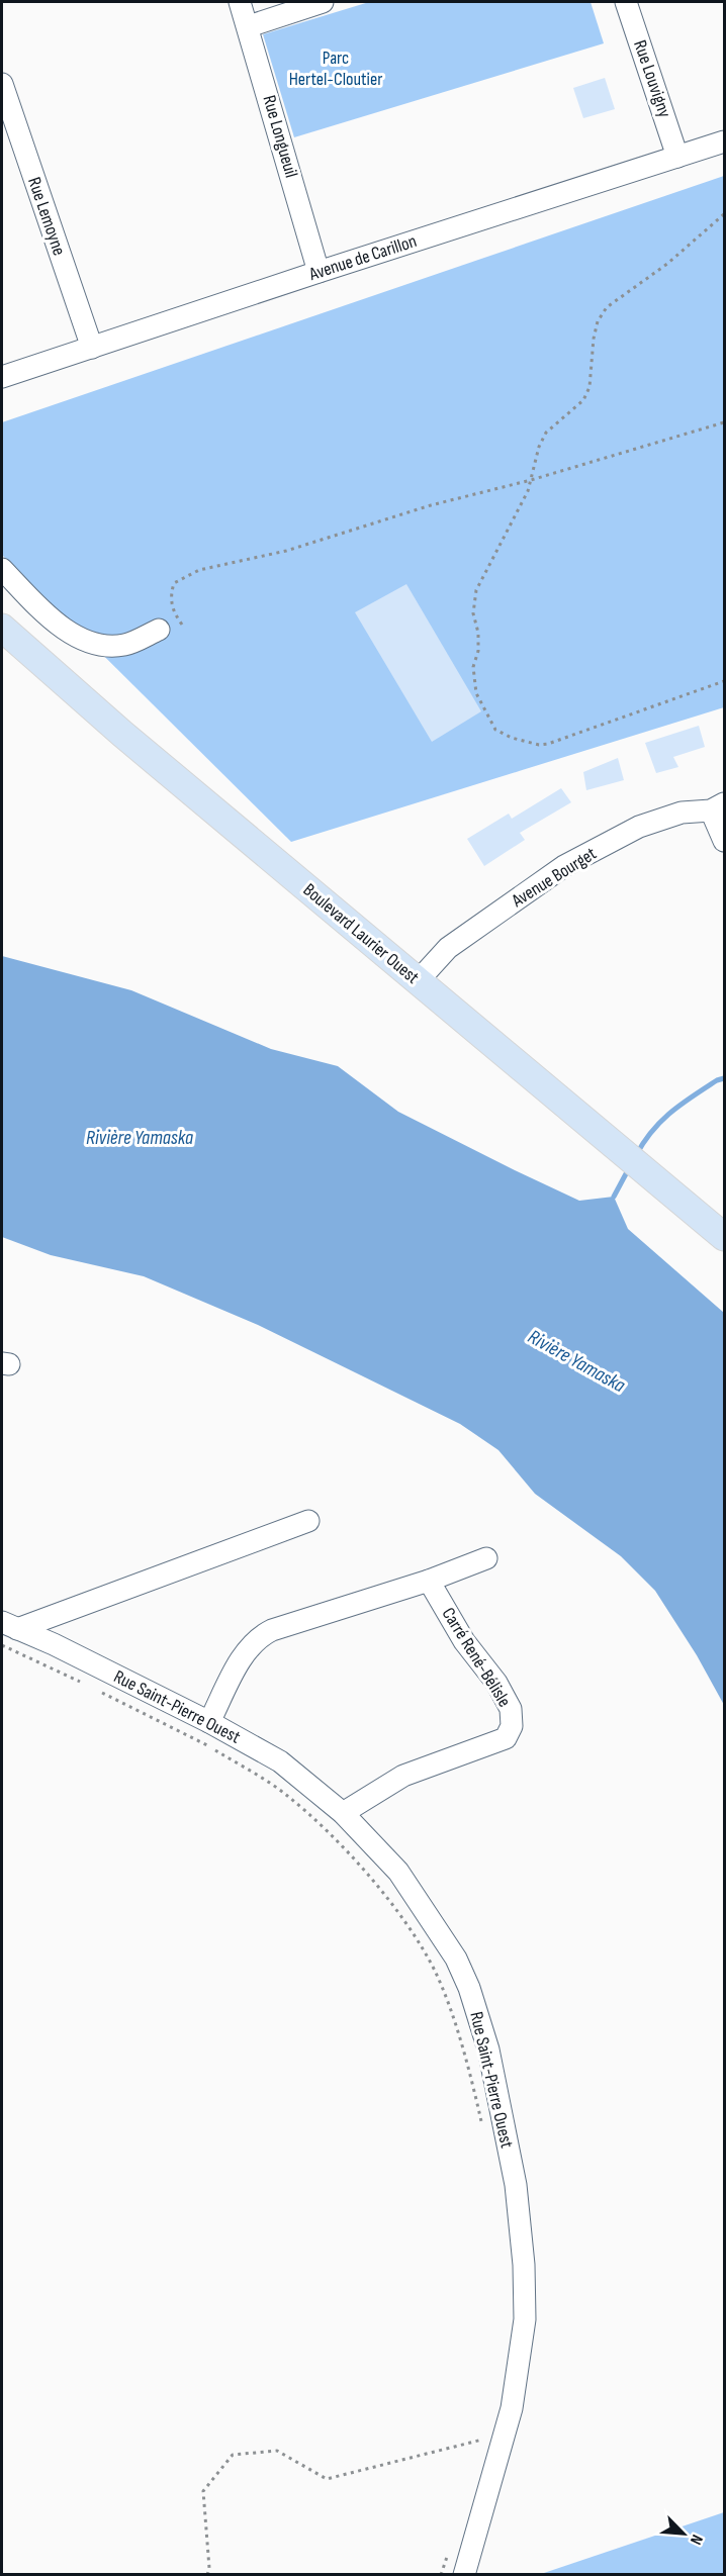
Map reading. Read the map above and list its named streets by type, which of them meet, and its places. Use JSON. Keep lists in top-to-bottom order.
{
  "streets": {
    "main road": ["Boulevard Laurier Ouest"],
    "street": [
      "Rue Louvigny",
      "Rue Longueuil",
      "Rue Lemoyne",
      "Avenue de Carillon",
      "Avenue Bourget",
      "Carré René-Bélisle",
      "Rue Saint-Pierre Ouest"
    ]
  },
  "crossings": [
    ["Rue Louvigny", "Avenue de Carillon"],
    ["Rue Longueuil", "Avenue de Carillon"],
    ["Rue Lemoyne", "Avenue de Carillon"],
    ["Avenue Bourget", "Boulevard Laurier Ouest"],
    ["Carré René-Bélisle", "Rue Saint-Pierre Ouest"]
  ],
  "water": ["Rivière Yamaska"],
  "parks": ["Parc Hertel-Cloutier"],
  "north": "bottom right"
}
